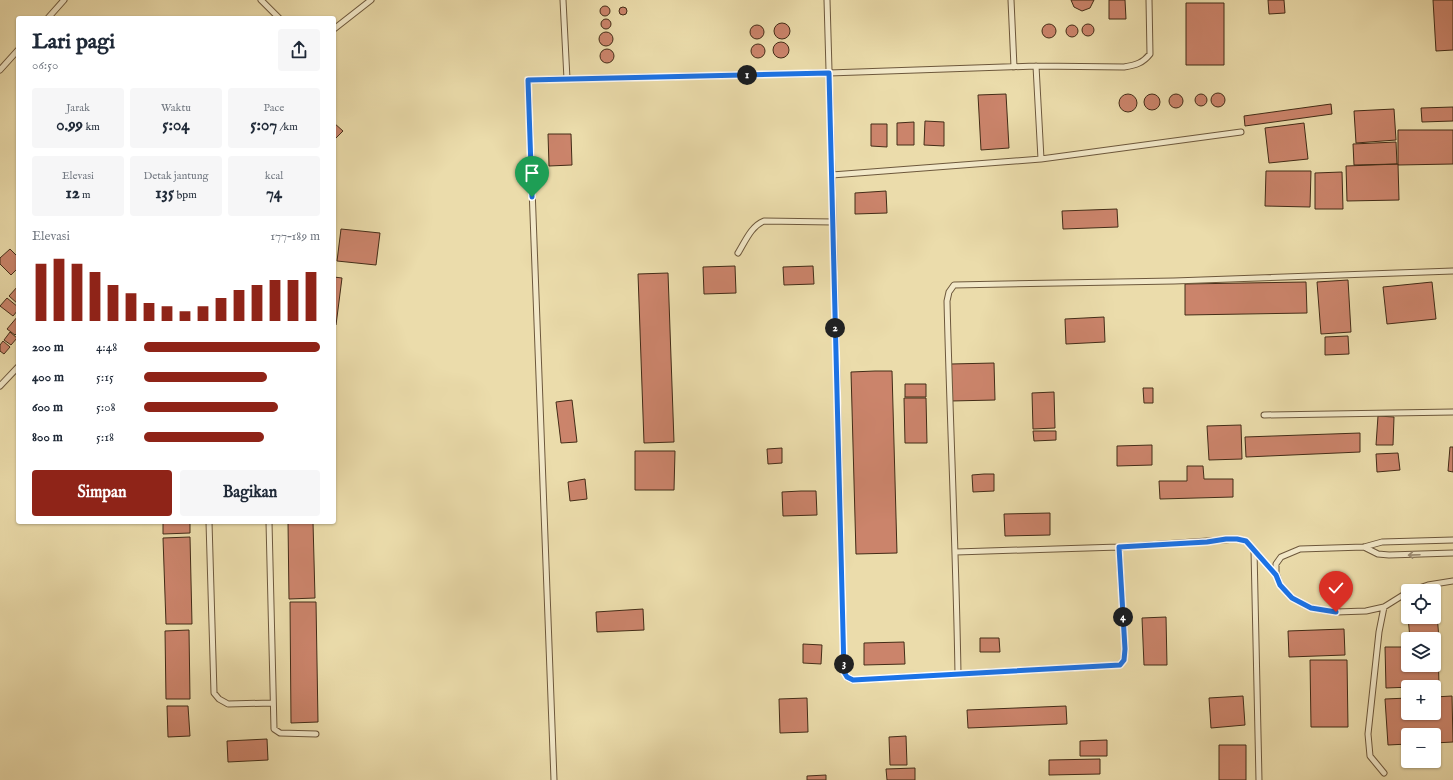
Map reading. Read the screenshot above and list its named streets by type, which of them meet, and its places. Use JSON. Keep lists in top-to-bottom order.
{
  "page": {
    "heading": ["Lari pagi", "06:50"],
    "pins": [
      "1",
      "2",
      "4",
      "3"
    ],
    "stats": [
      ["Jarak", "0.99 km"],
      ["Waktu", "5:04"],
      ["Pace", "5:07 /km"],
      ["Elevasi", "12 m"],
      ["Detak jantung", "135 bpm"],
      ["kcal", "74"]
    ],
    "chart": ["Elevasi", "177–189 m"],
    "list": [
      {
        "name": "200 m",
        "note": "4:48"
      },
      {
        "name": "400 m",
        "note": "5:15"
      },
      {
        "name": "600 m",
        "note": "5:08"
      },
      {
        "name": "800 m",
        "note": "5:18"
      }
    ],
    "buttons": ["Simpan", "Bagikan"],
    "map_buttons": ["+", "−"]
  }
}
